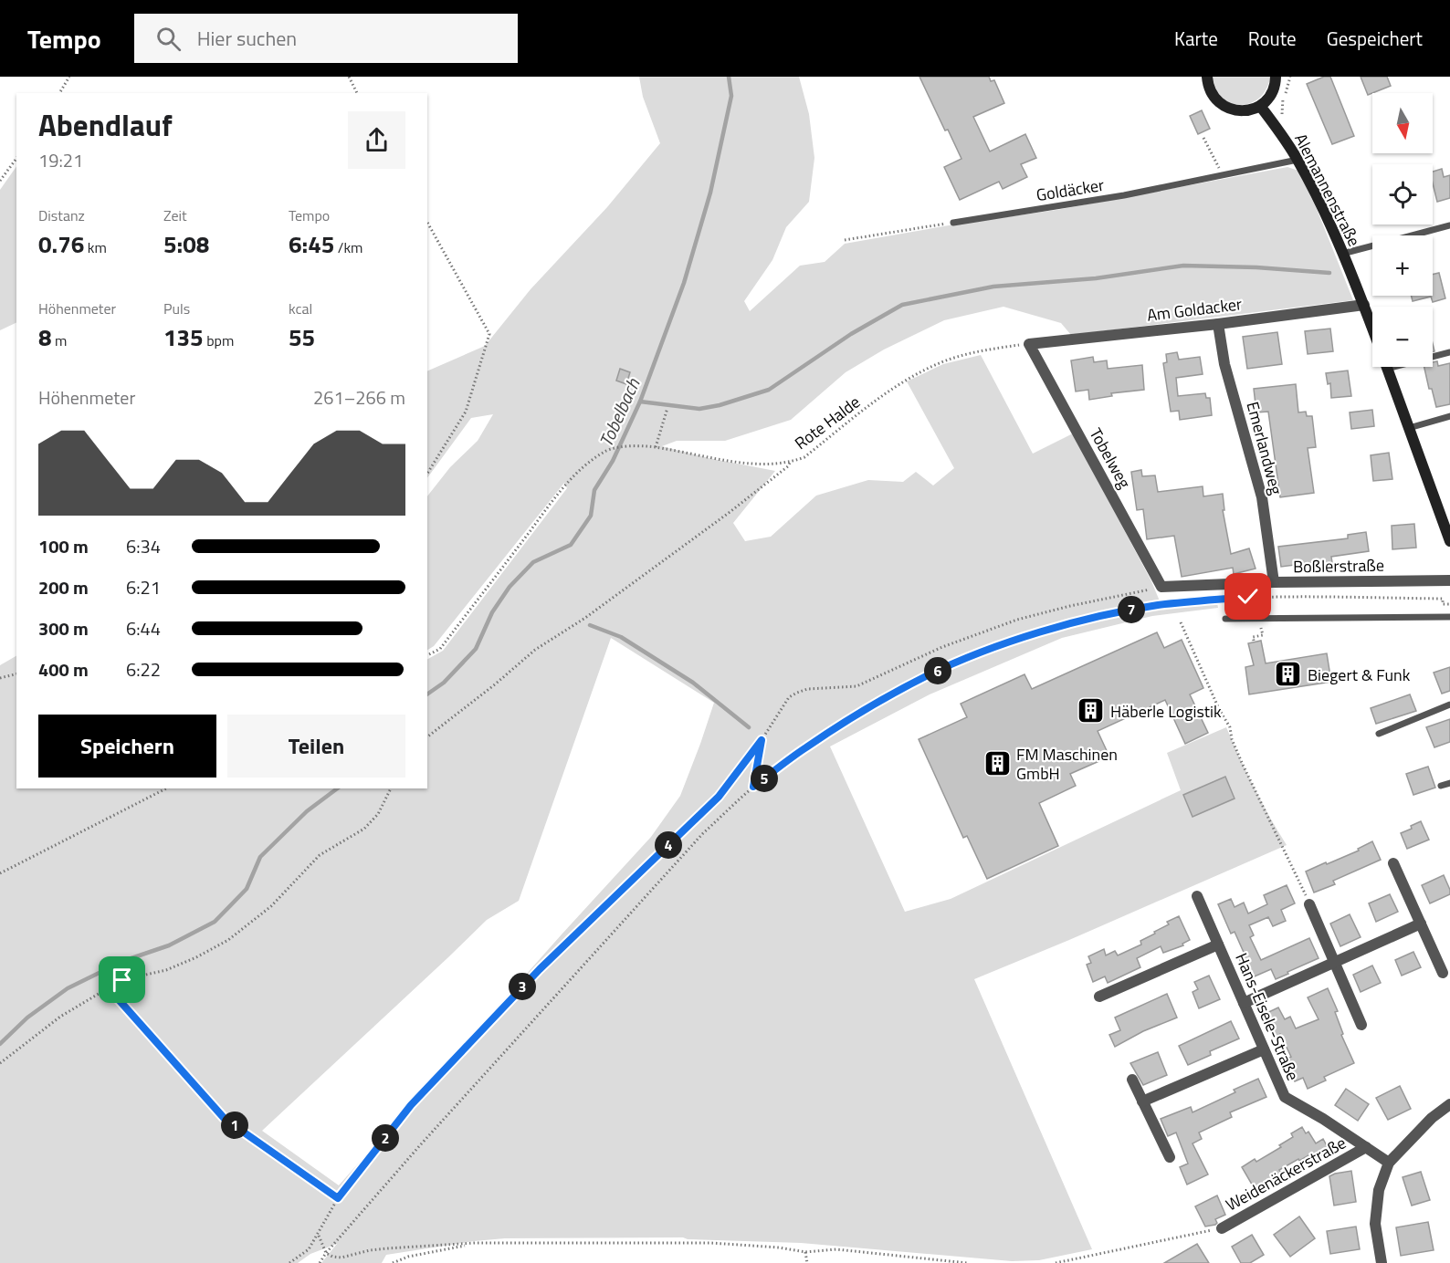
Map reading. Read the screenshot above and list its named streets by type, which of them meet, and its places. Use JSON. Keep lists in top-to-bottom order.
{
  "streets": {
    "street": [
      "Alemannenstraße",
      "Am Goldacker",
      "Emerlandweg",
      "Tobelweg",
      "Boßlerstraße",
      "Hans-Eisele-Straße",
      "Weidenäckerstraße"
    ],
    "lane": ["Goldäcker"],
    "path": ["Rote Halde"]
  },
  "crossings": [
    ["Goldäcker", "Alemannenstraße"],
    ["Alemannenstraße", "Am Goldacker"],
    ["Am Goldacker", "Rote Halde"],
    ["Am Goldacker", "Emerlandweg"],
    ["Am Goldacker", "Tobelweg"],
    ["Rote Halde", "Tobelweg"],
    ["Emerlandweg", "Boßlerstraße"],
    ["Tobelweg", "Boßlerstraße"],
    ["Hans-Eisele-Straße", "Weidenäckerstraße"]
  ],
  "water": ["Tobelbach"],
  "places": {
    "building": ["Biegert & Funk", "Häberle Logistik", "FM Maschinen GmbH"]
  },
  "north": "bottom",
  "page": {
    "header": "Tempo",
    "search": "Hier suchen",
    "nav": ["Karte", "Route", "Gespeichert"],
    "map_buttons": ["+", "−"],
    "heading": ["Abendlauf", "19:21"],
    "stats": [
      ["Distanz", "0.76 km"],
      ["Zeit", "5:08"],
      ["Tempo", "6:45 /km"],
      ["Höhenmeter", "8 m"],
      ["Puls", "135 bpm"],
      ["kcal", "55"]
    ],
    "chart": ["Höhenmeter", "261–266 m"],
    "list": [
      {
        "name": "100 m",
        "note": "6:34"
      },
      {
        "name": "200 m",
        "note": "6:21"
      },
      {
        "name": "300 m",
        "note": "6:44"
      },
      {
        "name": "400 m",
        "note": "6:22"
      }
    ],
    "pins": [
      "7",
      "6",
      "5",
      "4",
      "3",
      "1",
      "2"
    ],
    "buttons": ["Speichern", "Teilen"]
  }
}
